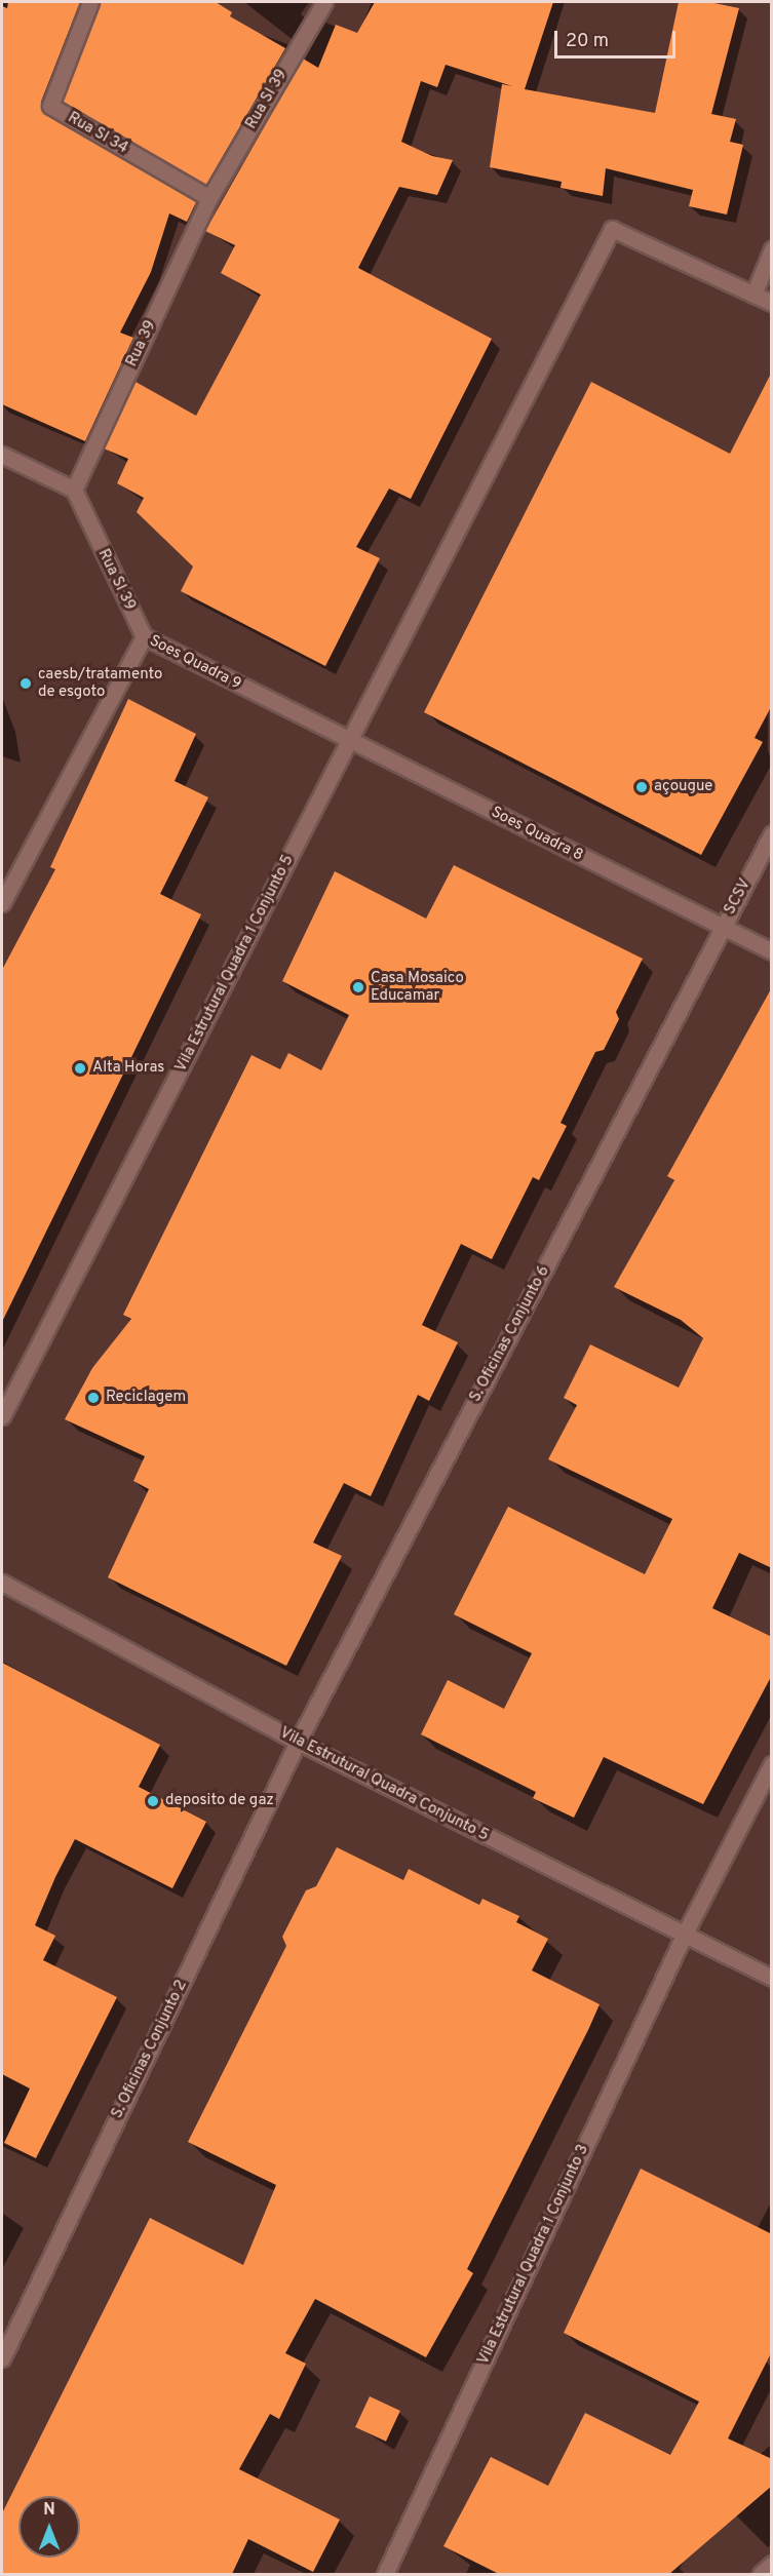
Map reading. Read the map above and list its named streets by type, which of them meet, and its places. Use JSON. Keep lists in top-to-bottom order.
{
  "streets": {
    "street": [
      "Rua Sl 39",
      "Rua Sl 34",
      "Rua 39",
      "Soes Quadra 9",
      "Soes Quadra 8",
      "SCSV",
      "Vila Estrutural Quadra 1 Conjunto 5",
      "S. Oficinas Conjunto 6",
      "Vila Estrutural Quadra Conjunto 5",
      "S. Oficinas Conjunto 2",
      "Vila Estrutural Quadra 1 Conjunto 3"
    ]
  },
  "crossings": [
    ["Rua Sl 39", "Rua Sl 34"],
    ["Rua Sl 39", "Rua 39"],
    ["Rua Sl 39", "Soes Quadra 9"],
    ["Rua Sl 34", "Rua 39"],
    ["Soes Quadra 9", "Soes Quadra 8"],
    ["Soes Quadra 9", "Vila Estrutural Quadra 1 Conjunto 5"],
    ["Soes Quadra 8", "SCSV"],
    ["Soes Quadra 8", "Vila Estrutural Quadra 1 Conjunto 5"],
    ["Soes Quadra 8", "S. Oficinas Conjunto 6"],
    ["SCSV", "S. Oficinas Conjunto 6"],
    ["S. Oficinas Conjunto 6", "Vila Estrutural Quadra Conjunto 5"],
    ["S. Oficinas Conjunto 6", "S. Oficinas Conjunto 2"],
    ["Vila Estrutural Quadra Conjunto 5", "S. Oficinas Conjunto 2"],
    ["Vila Estrutural Quadra Conjunto 5", "Vila Estrutural Quadra 1 Conjunto 3"]
  ],
  "places": [
    "caesb/tratamento de esgoto",
    "açougue",
    "Casa Mosaico Educamar",
    "Alta Horas",
    "Reciclagem",
    "deposito de gaz"
  ],
  "scale_bar": "20 m",
  "north": "top"
}
